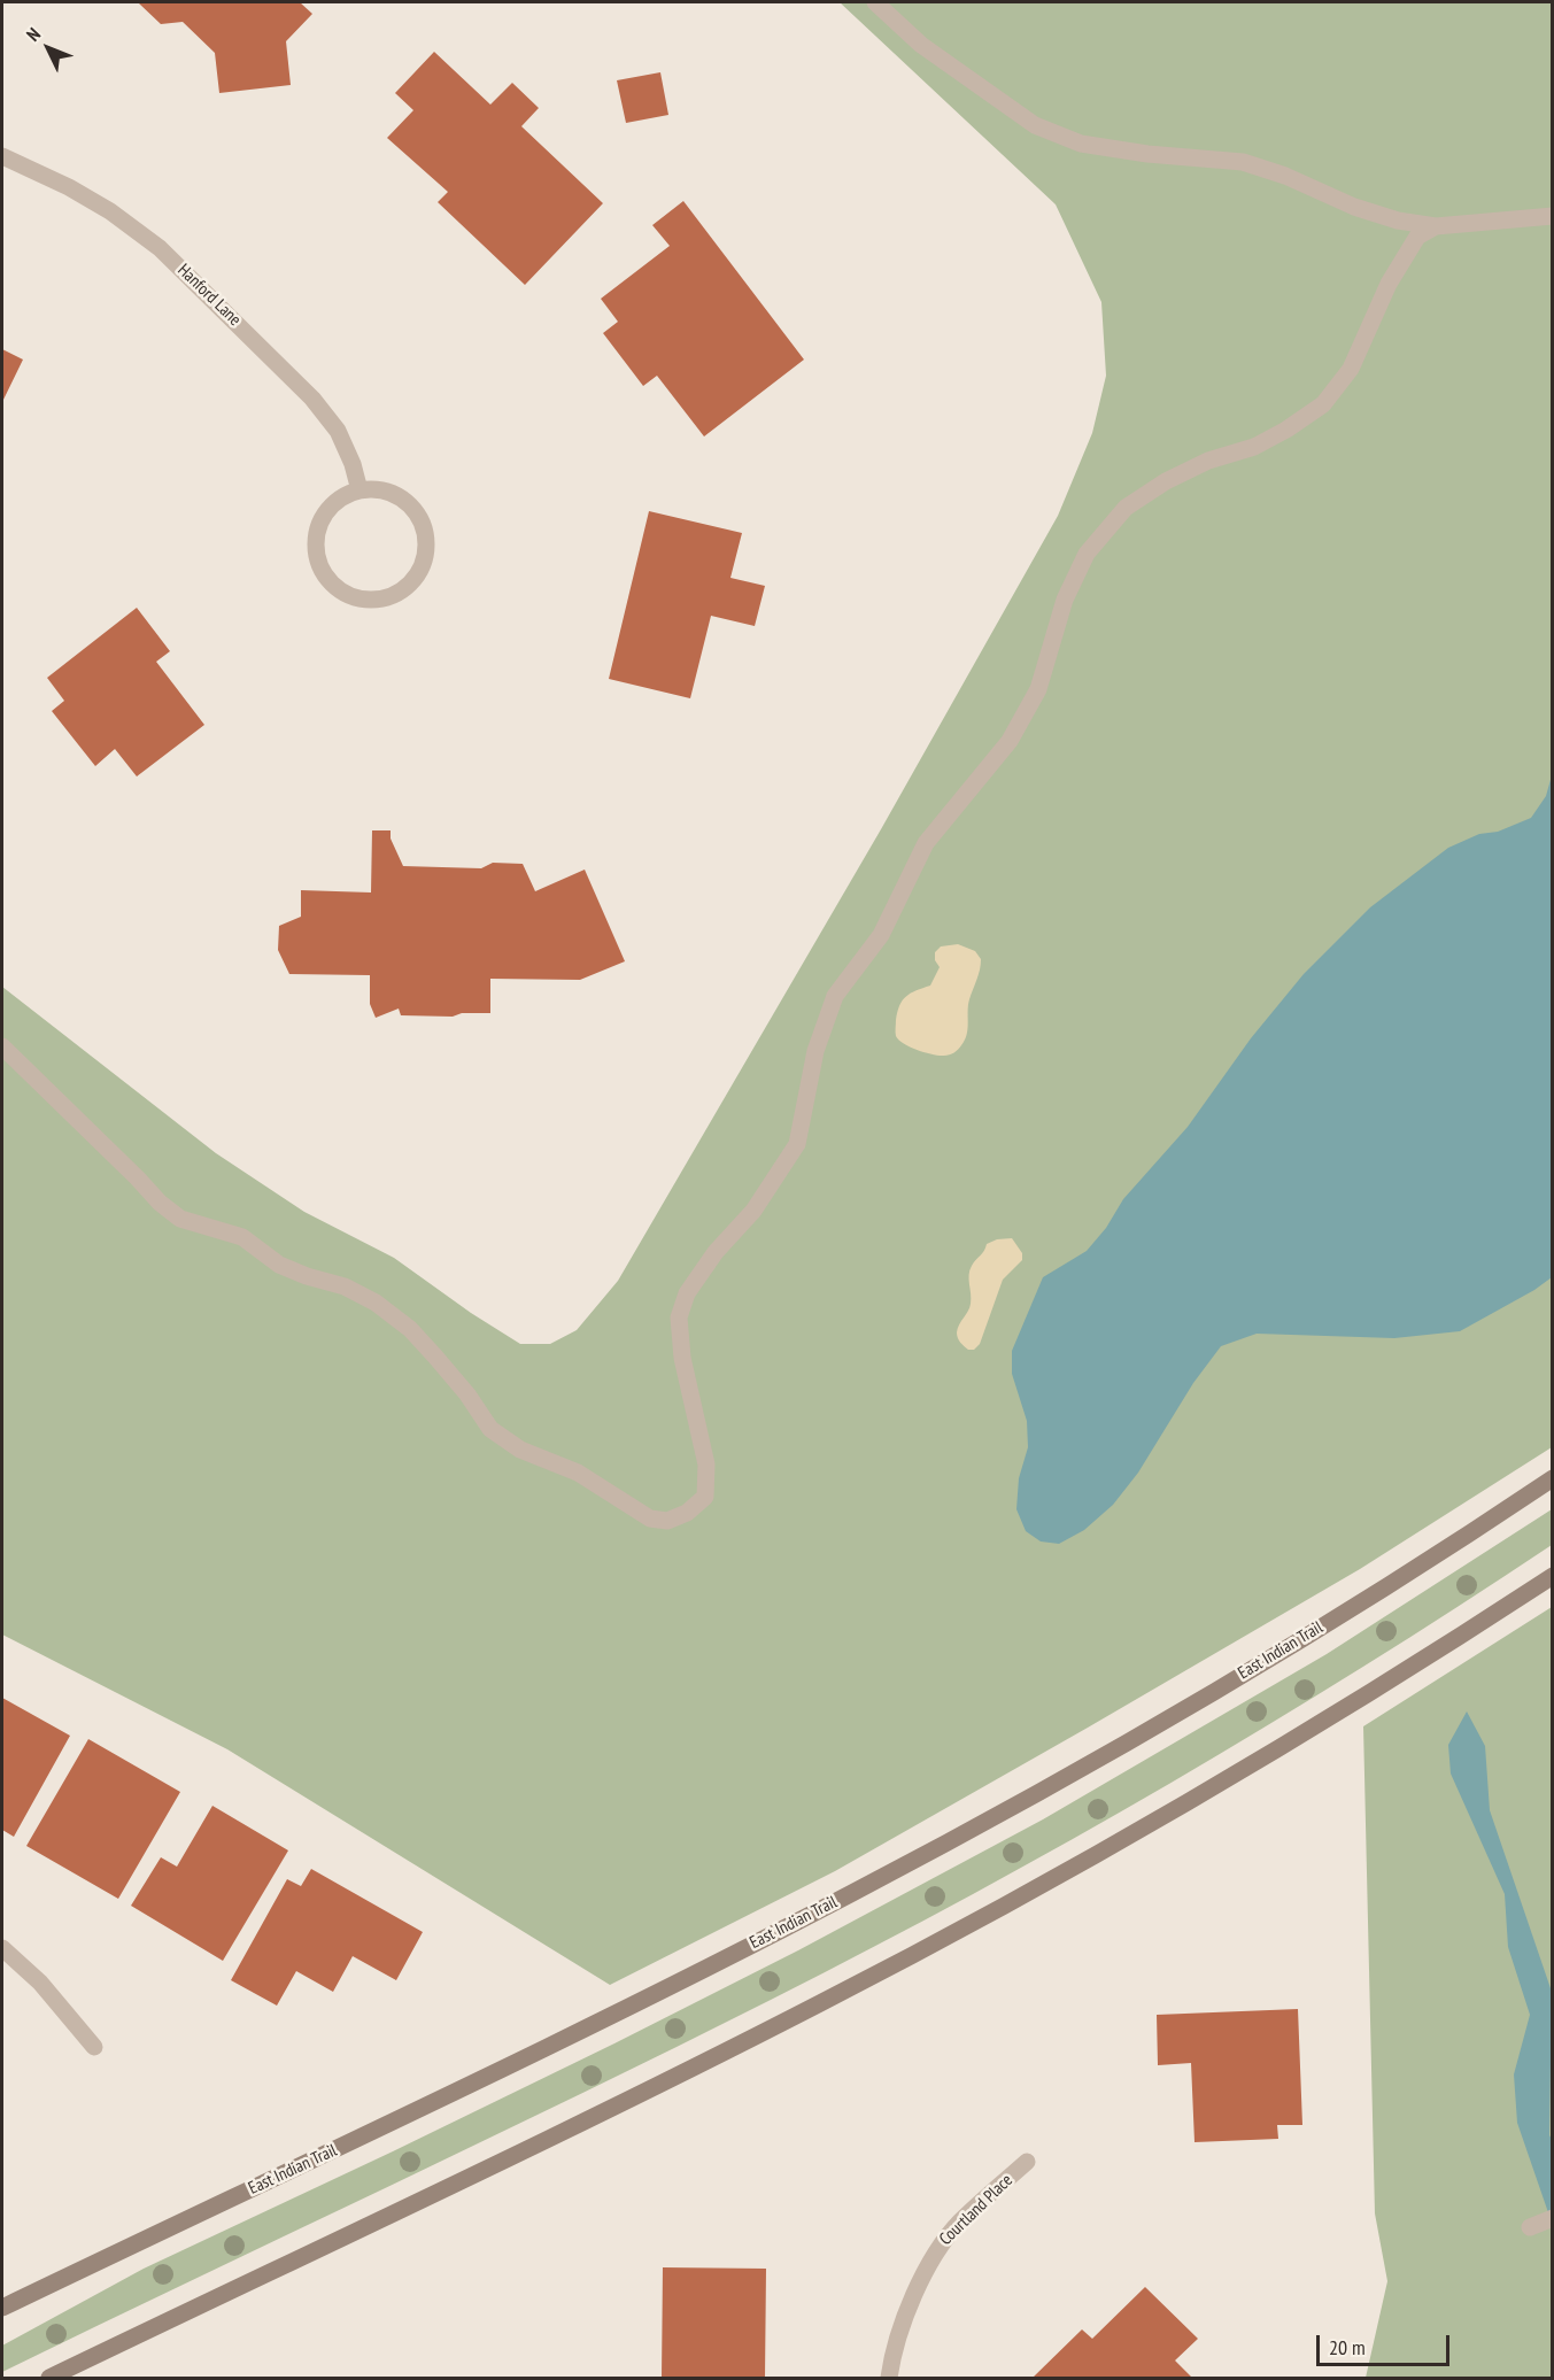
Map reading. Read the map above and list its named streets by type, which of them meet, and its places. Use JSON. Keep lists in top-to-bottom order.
{
  "streets": {
    "main road": ["East Indian Trail"],
    "street": ["Hanford Lane", "Courtland Place"]
  },
  "scale_bar": "20 m",
  "north": "top left"
}
